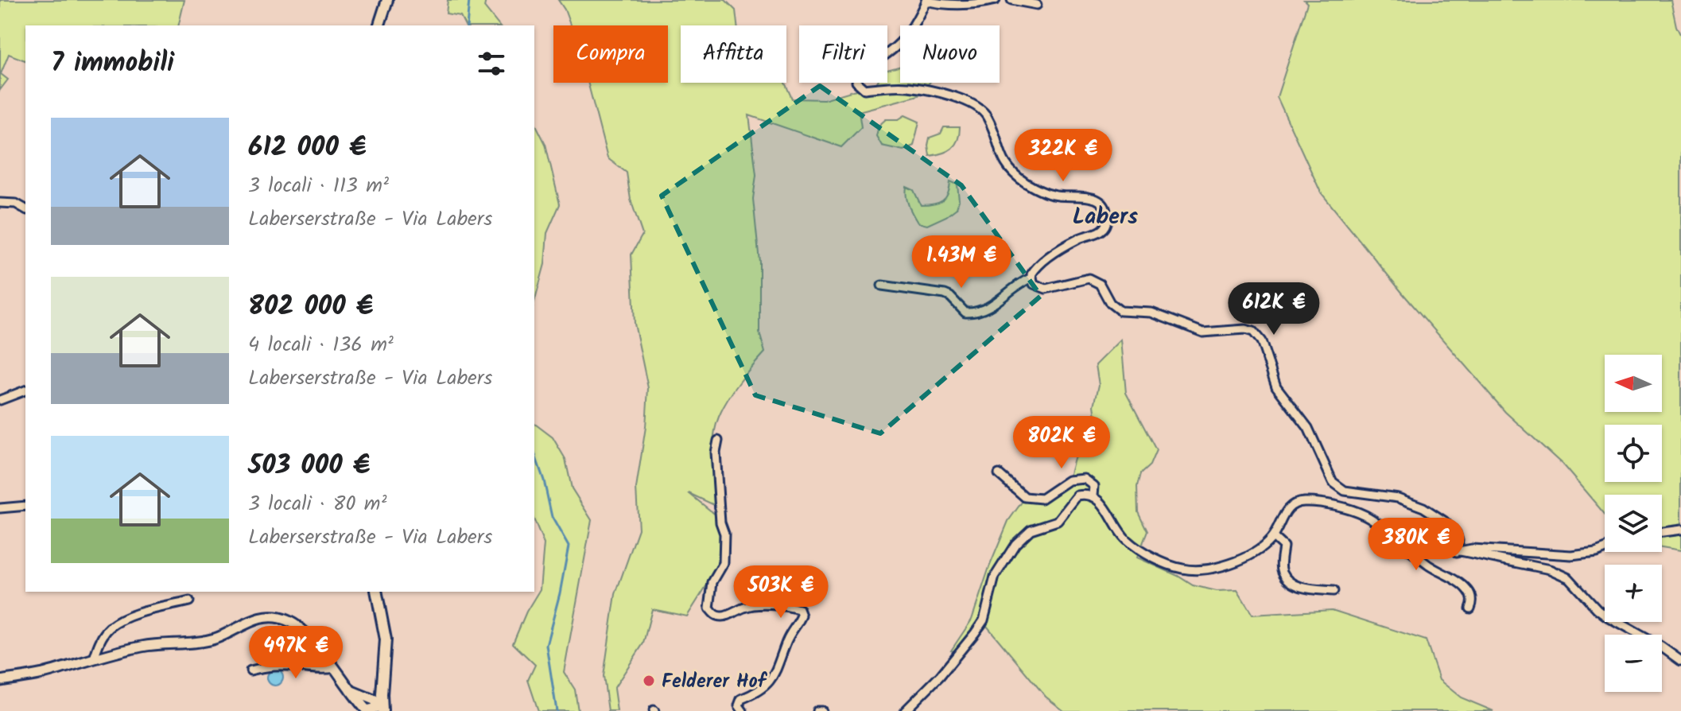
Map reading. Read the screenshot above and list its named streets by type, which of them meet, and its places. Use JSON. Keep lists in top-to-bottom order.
{
  "districts": ["Labers"],
  "places": ["Felderer Hof"],
  "north": "left",
  "page": {
    "chip": [
      "Compra",
      "Affitta",
      "Filtri",
      "Nuovo"
    ],
    "heading": "7 immobili",
    "list": [
      {
        "name": "612 000 €",
        "note": "3 locali · 113 m² · Laberserstraße - Via Labers"
      },
      {
        "name": "802 000 €",
        "note": "4 locali · 136 m² · Laberserstraße - Via Labers"
      },
      {
        "name": "503 000 €",
        "note": "3 locali · 80 m² · Laberserstraße - Via Labers"
      }
    ],
    "price": [
      "322K €",
      "1.43M €",
      "612K €",
      "802K €",
      "380K €",
      "503K €",
      "497K €"
    ],
    "map_buttons": ["+", "−"]
  }
}
